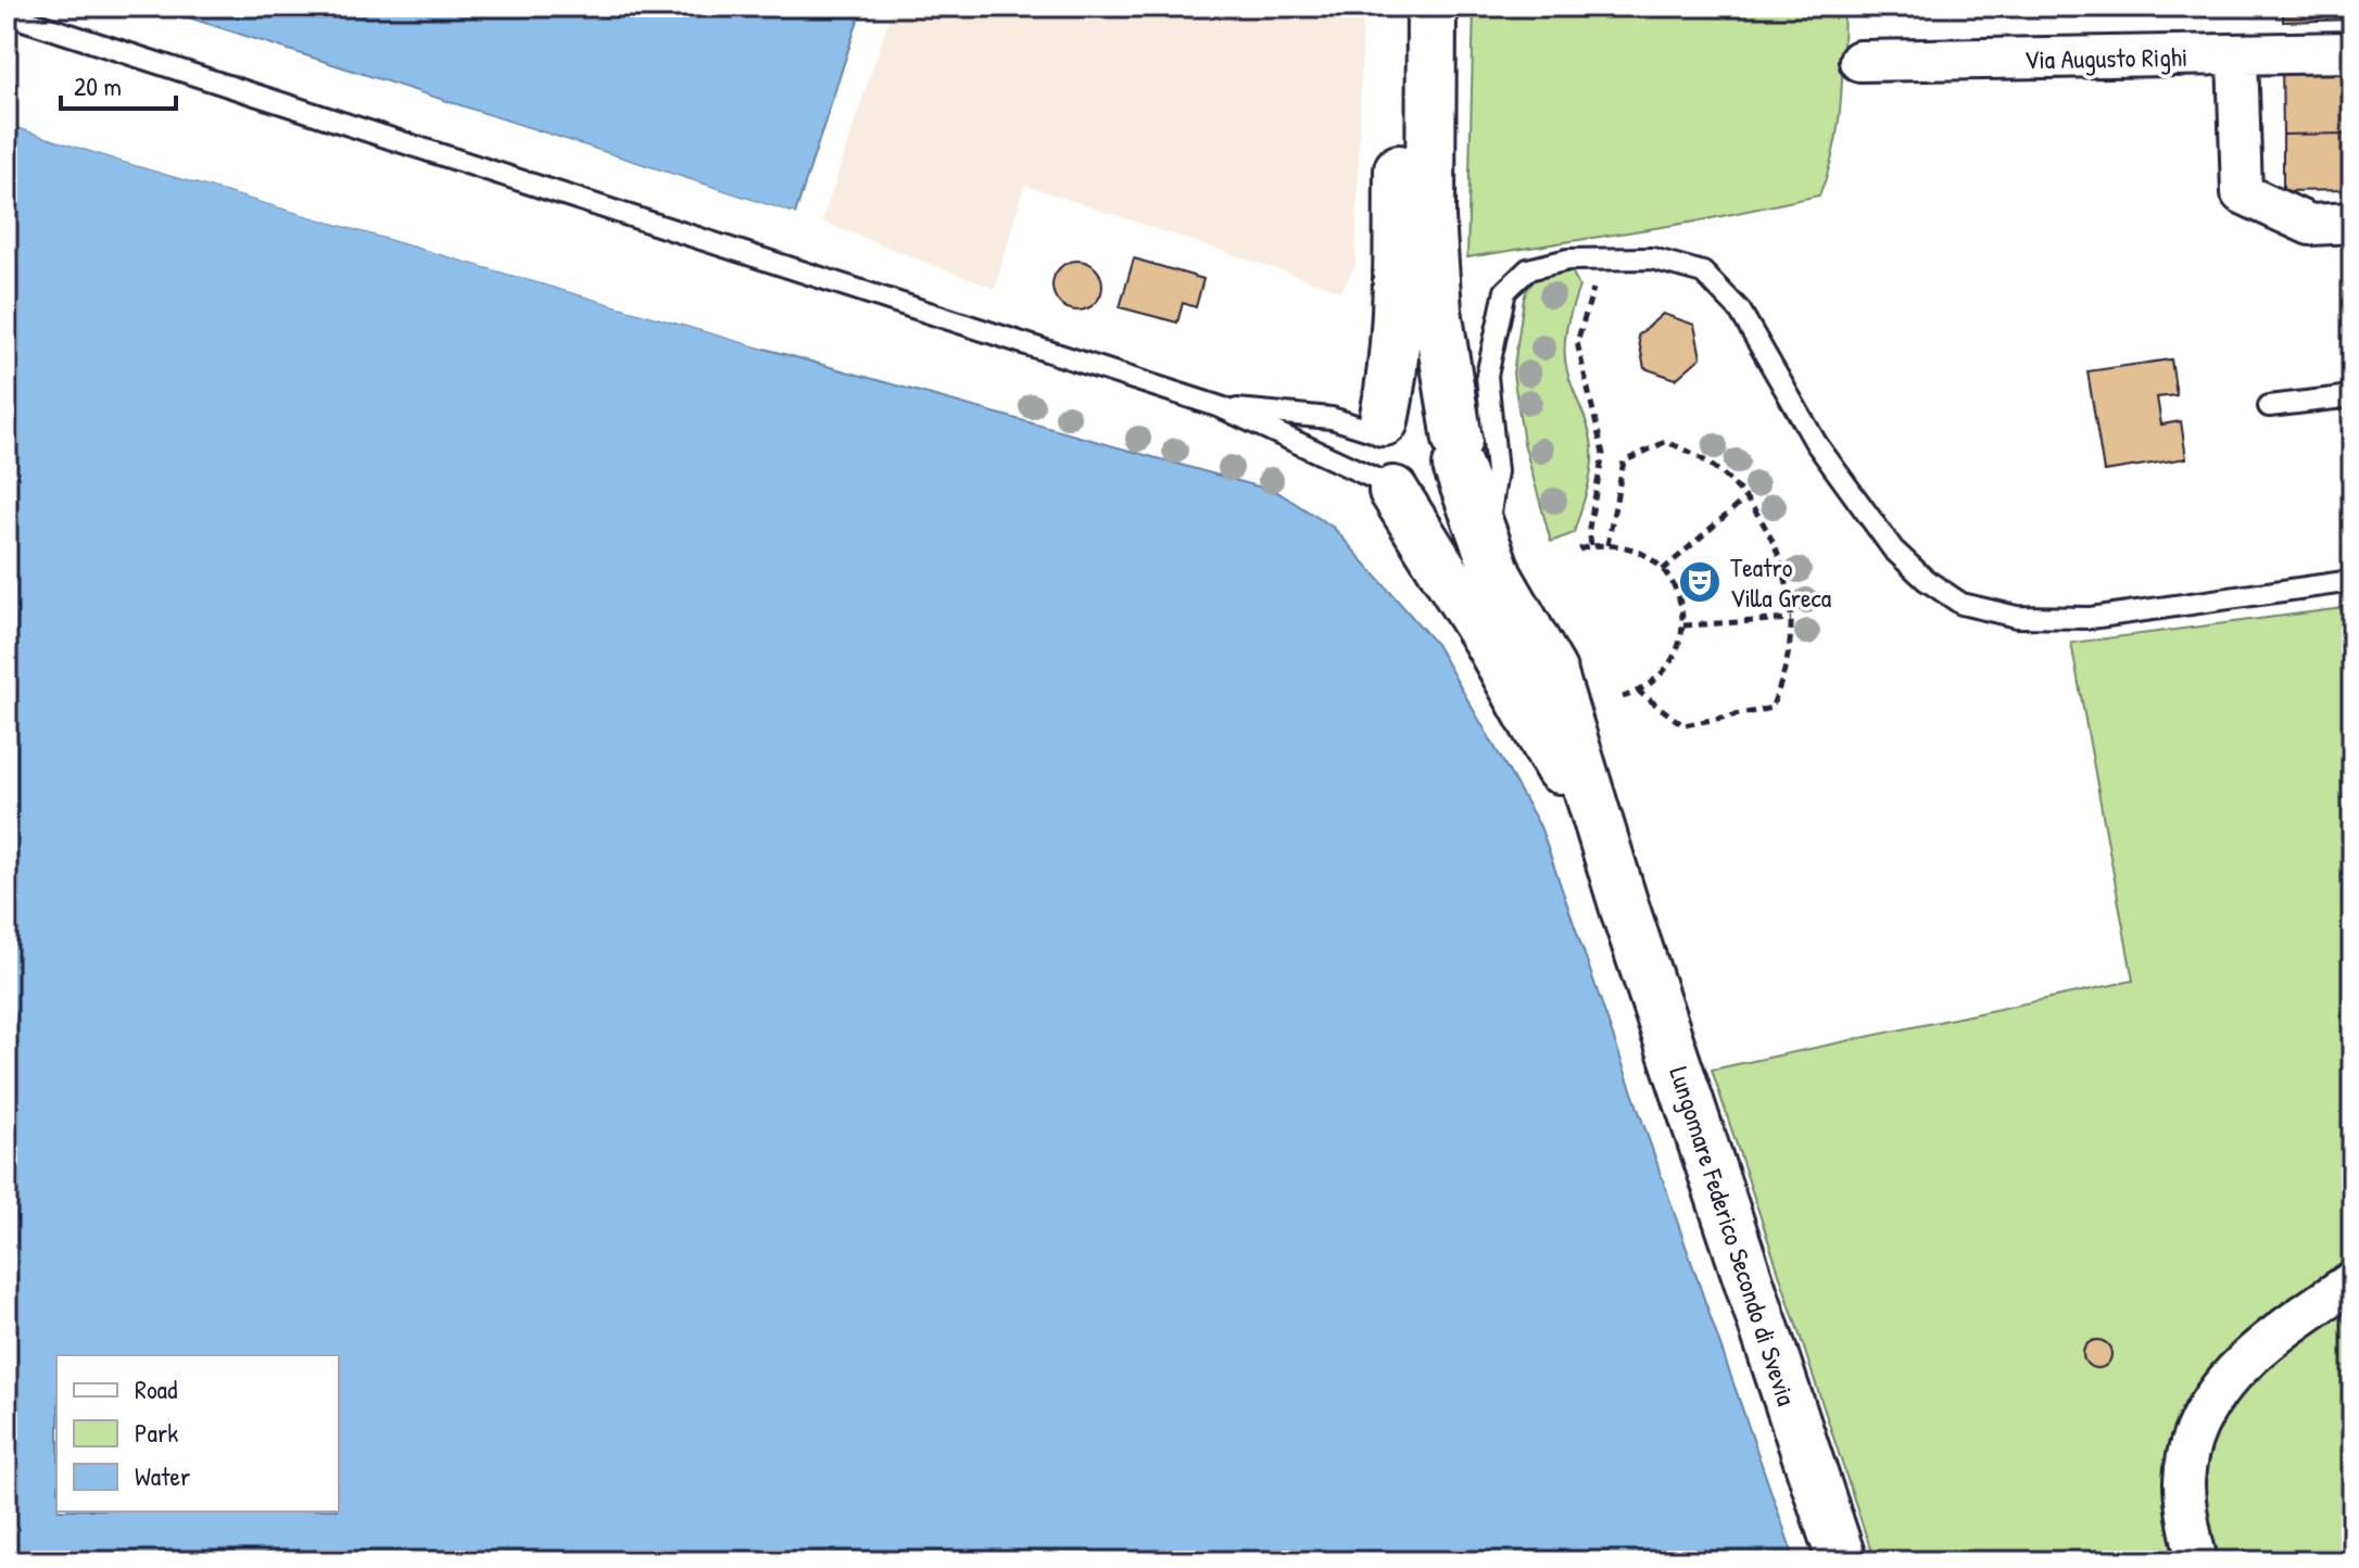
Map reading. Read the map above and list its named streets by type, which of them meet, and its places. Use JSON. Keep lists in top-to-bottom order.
{
  "streets": {
    "street": ["Via Augusto Righi", "Lungomare Federico Secondo di Svevia"]
  },
  "places": {
    "theatre": ["Teatro Villa Greca"]
  },
  "legend": ["Road", "Park", "Water"],
  "scale_bar": "20 m"
}
